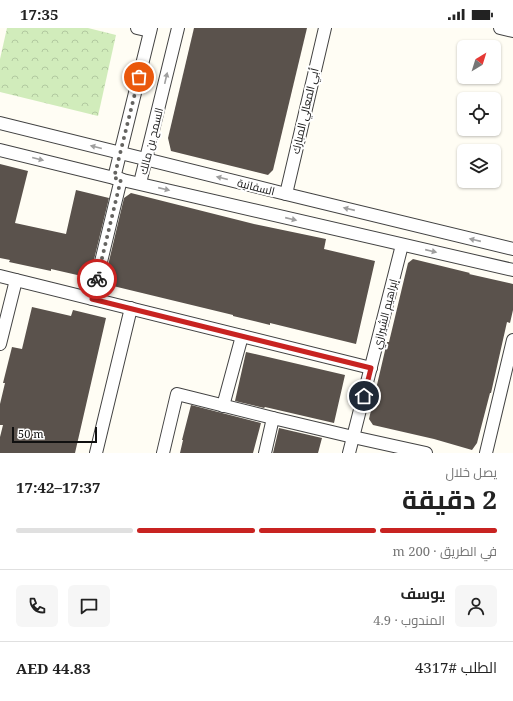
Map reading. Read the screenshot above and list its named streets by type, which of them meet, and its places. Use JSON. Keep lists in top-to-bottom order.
{
  "streets": {
    "street": [
      "أبي المعالي المبارك",
      "السمح بن مالك",
      "السفانية",
      "إبراهيم الشيرازي"
    ]
  },
  "crossings": [
    ["أبي المعالي المبارك", "السفانية"],
    ["السمح بن مالك", "السفانية"],
    ["السفانية", "إبراهيم الشيرازي"]
  ],
  "scale_bar": "50 m",
  "north": "top right",
  "page": {
    "status": "17:35",
    "scale": "50 m",
    "heading": ["2 دقيقة", "يصل خلال", "17:37–17:42"],
    "panel": [
      "يوسف",
      "المندوب · 4.9",
      "الطلب #4317",
      "AED 44.83"
    ],
    "bar": "في الطريق · 200 m"
  }
}
